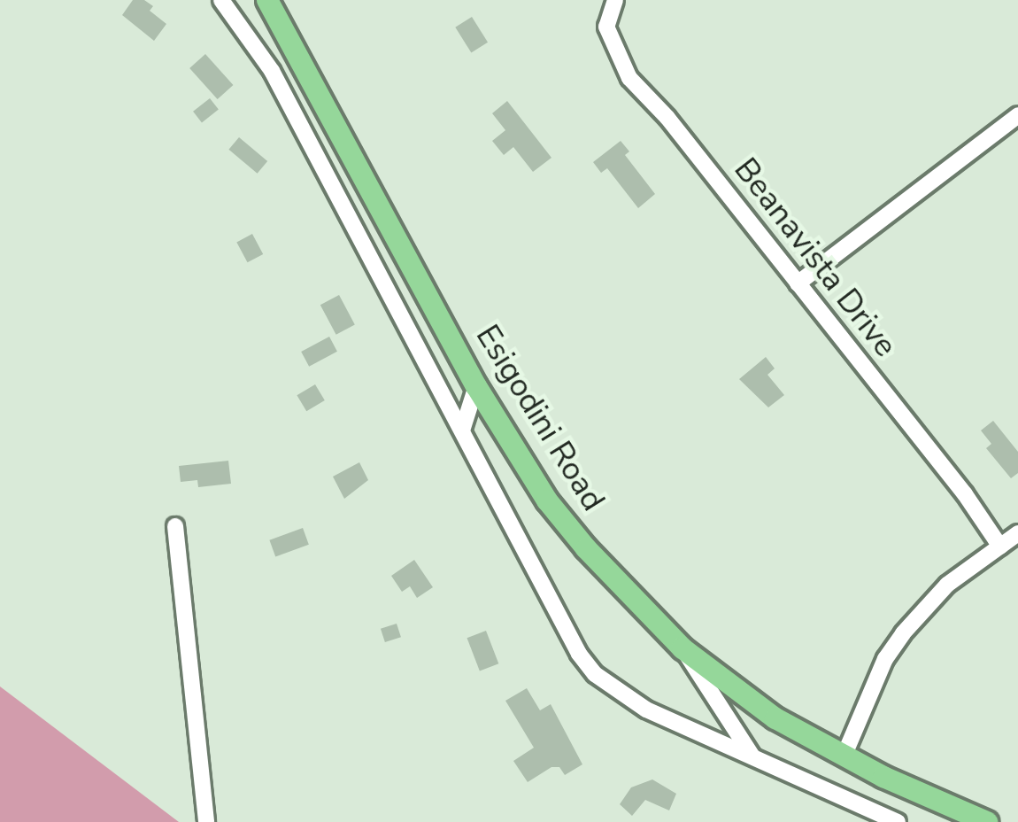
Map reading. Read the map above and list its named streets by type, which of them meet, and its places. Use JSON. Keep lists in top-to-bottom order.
{
  "streets": {
    "main road": ["Esigodini Road"],
    "street": ["Beanavista Drive"]
  }
}
